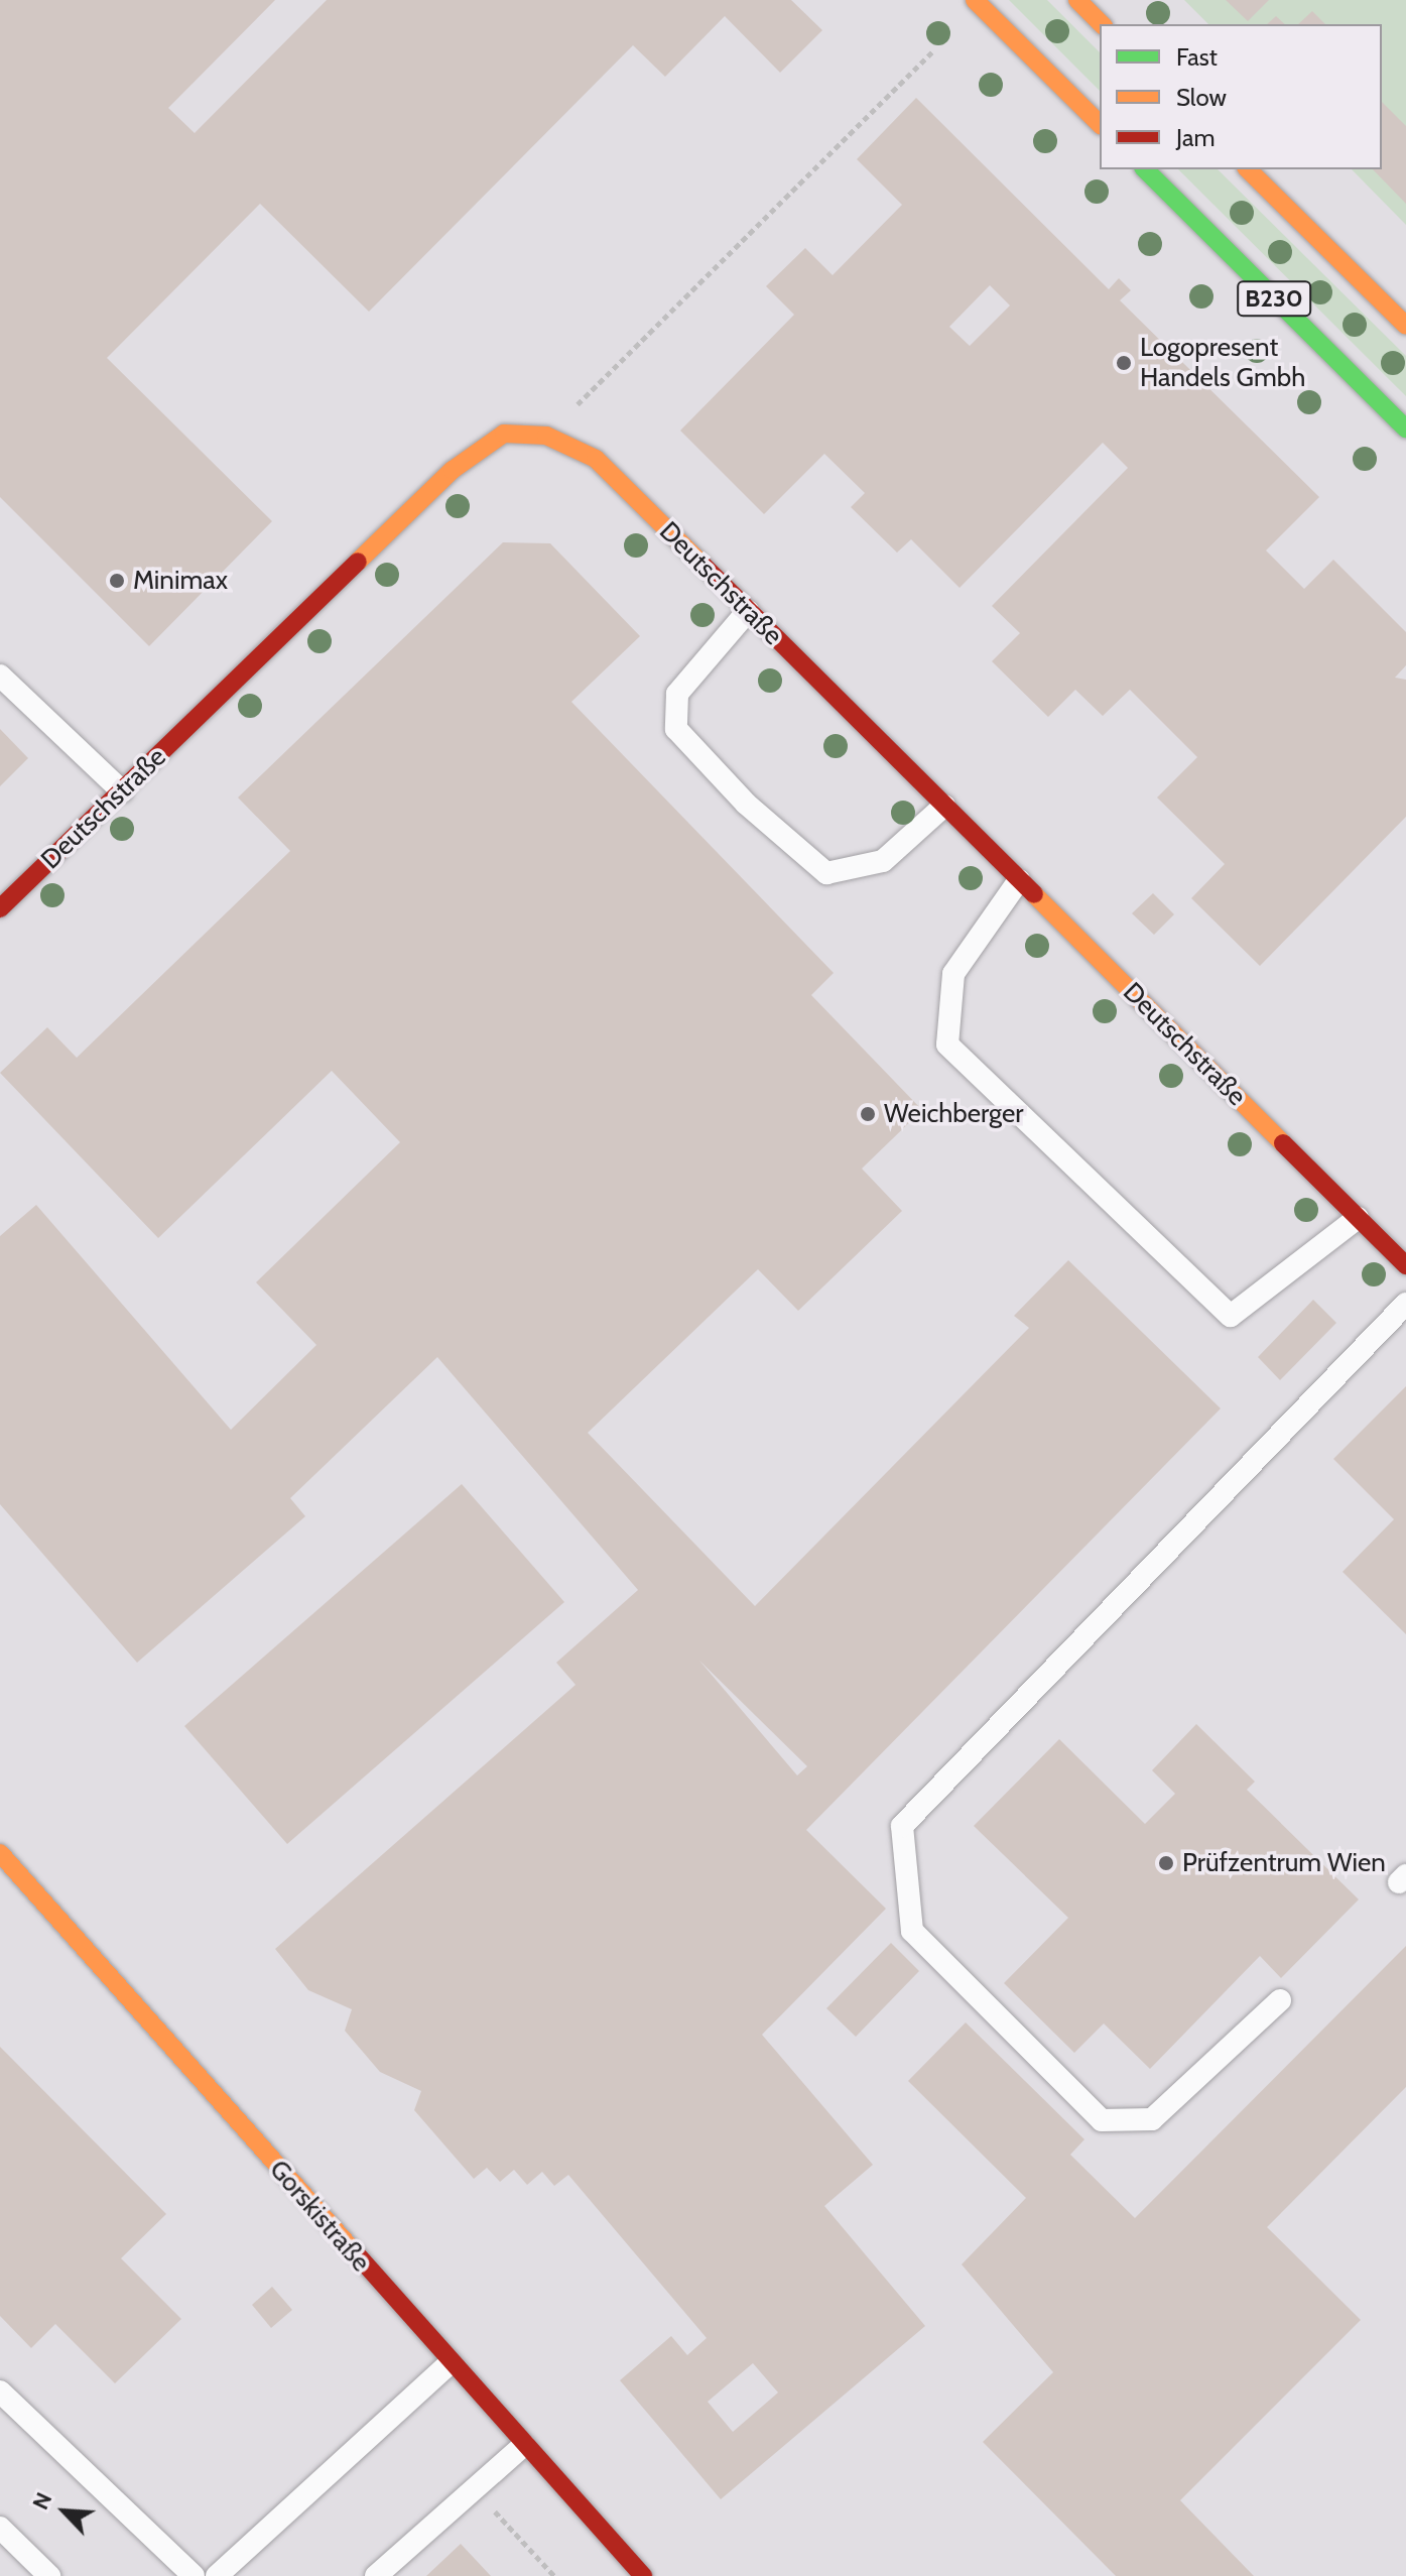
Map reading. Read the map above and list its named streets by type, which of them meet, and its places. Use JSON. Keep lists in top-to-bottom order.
{
  "streets": {
    "street": ["B230", "Deutschstraße", "Gorskistraße"]
  },
  "places": [
    "Logopresent Handels Gmbh",
    "Minimax",
    "Weichberger",
    "Prüfzentrum Wien"
  ],
  "legend": ["Fast", "Slow", "Jam"],
  "north": "top left"
}
